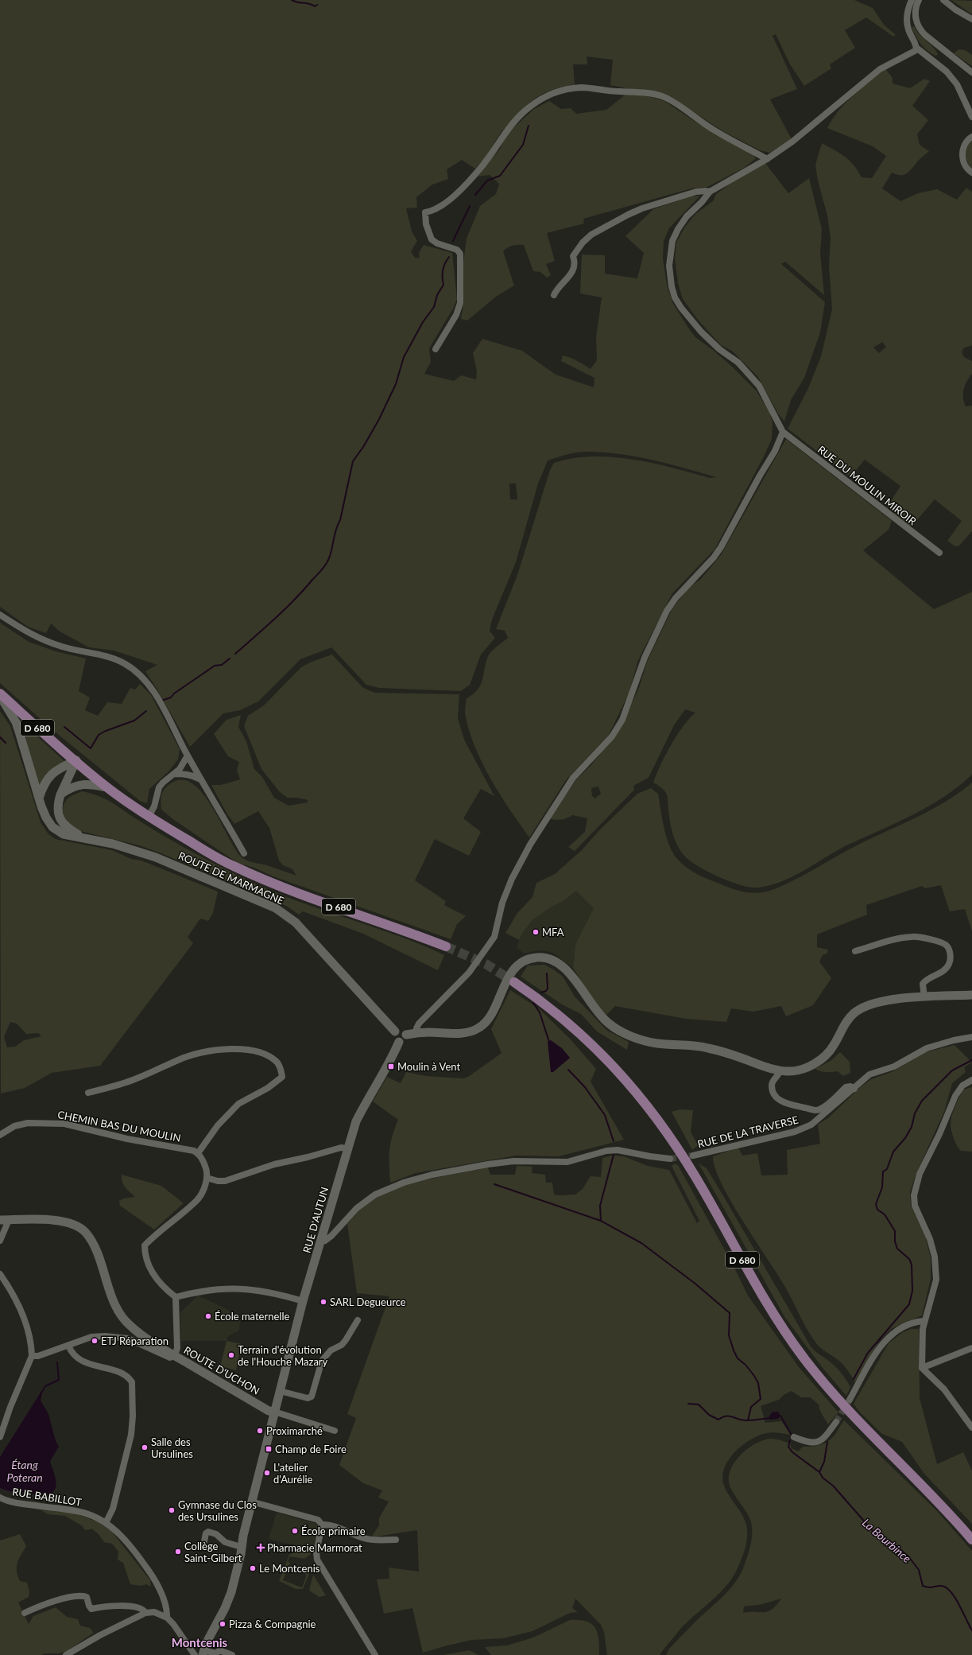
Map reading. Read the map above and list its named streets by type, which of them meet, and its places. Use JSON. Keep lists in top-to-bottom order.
{
  "streets": {
    "main road": [
      "D 680",
      "ROUTE DE MARMAGNE",
      "RUE D'AUTUN",
      "ROUTE D'UCHON"
    ],
    "street": [
      "RUE DU MOULIN MIROIR",
      "CHEMIN BAS DU MOULIN",
      "RUE DE LA TRAVERSE",
      "RUE BABILLOT"
    ]
  },
  "crossings": [
    ["D 680", "ROUTE DE MARMAGNE"],
    ["ROUTE DE MARMAGNE", "RUE D'AUTUN"],
    ["RUE D'AUTUN", "ROUTE D'UCHON"]
  ],
  "districts": ["Montcenis"],
  "water": ["Étang Poteran", "La Bourbince"],
  "places": {
    "other": [
      "MFA",
      "SARL Degueurce",
      "École maternelle",
      "ETJ Réparation",
      "Terrain d'évolution de l'Houche Mazary",
      "Proximarché",
      "Salle des Ursulines",
      "L'atelier d'Aurélie",
      "Gymnase du Clos des Ursulines",
      "École primaire",
      "Collège Saint-Gilbert",
      "Le Montcenis",
      "Pizza & Compagnie"
    ],
    "transit": ["Moulin à Vent", "Champ de Foire"],
    "health": ["Pharmacie Marmorat"]
  }
}
